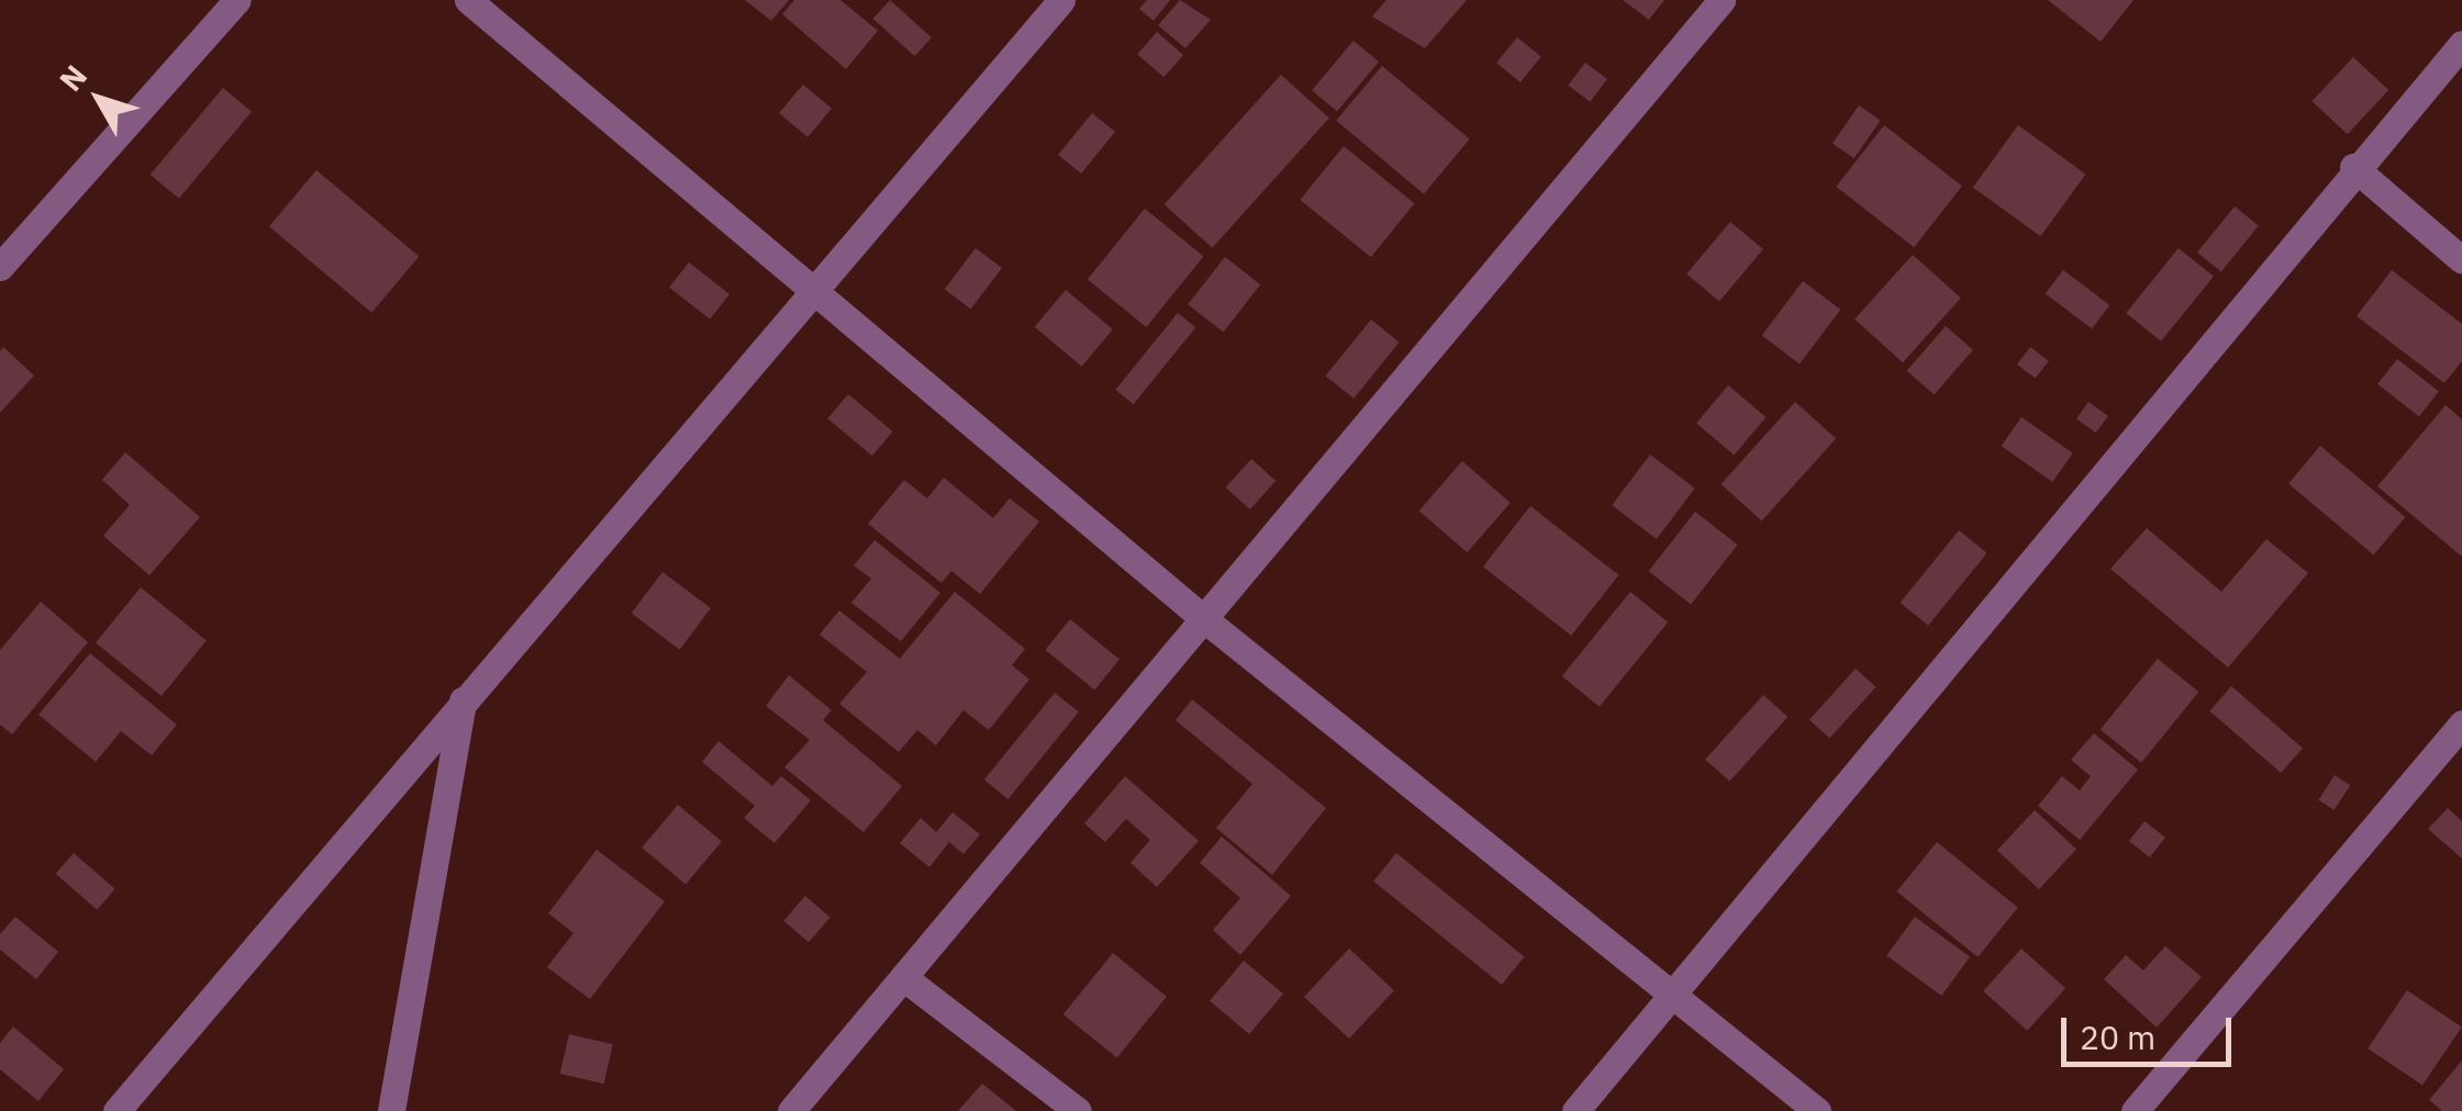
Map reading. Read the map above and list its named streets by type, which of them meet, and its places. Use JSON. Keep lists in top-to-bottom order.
{
  "scale_bar": "20 m",
  "north": "top left"
}
